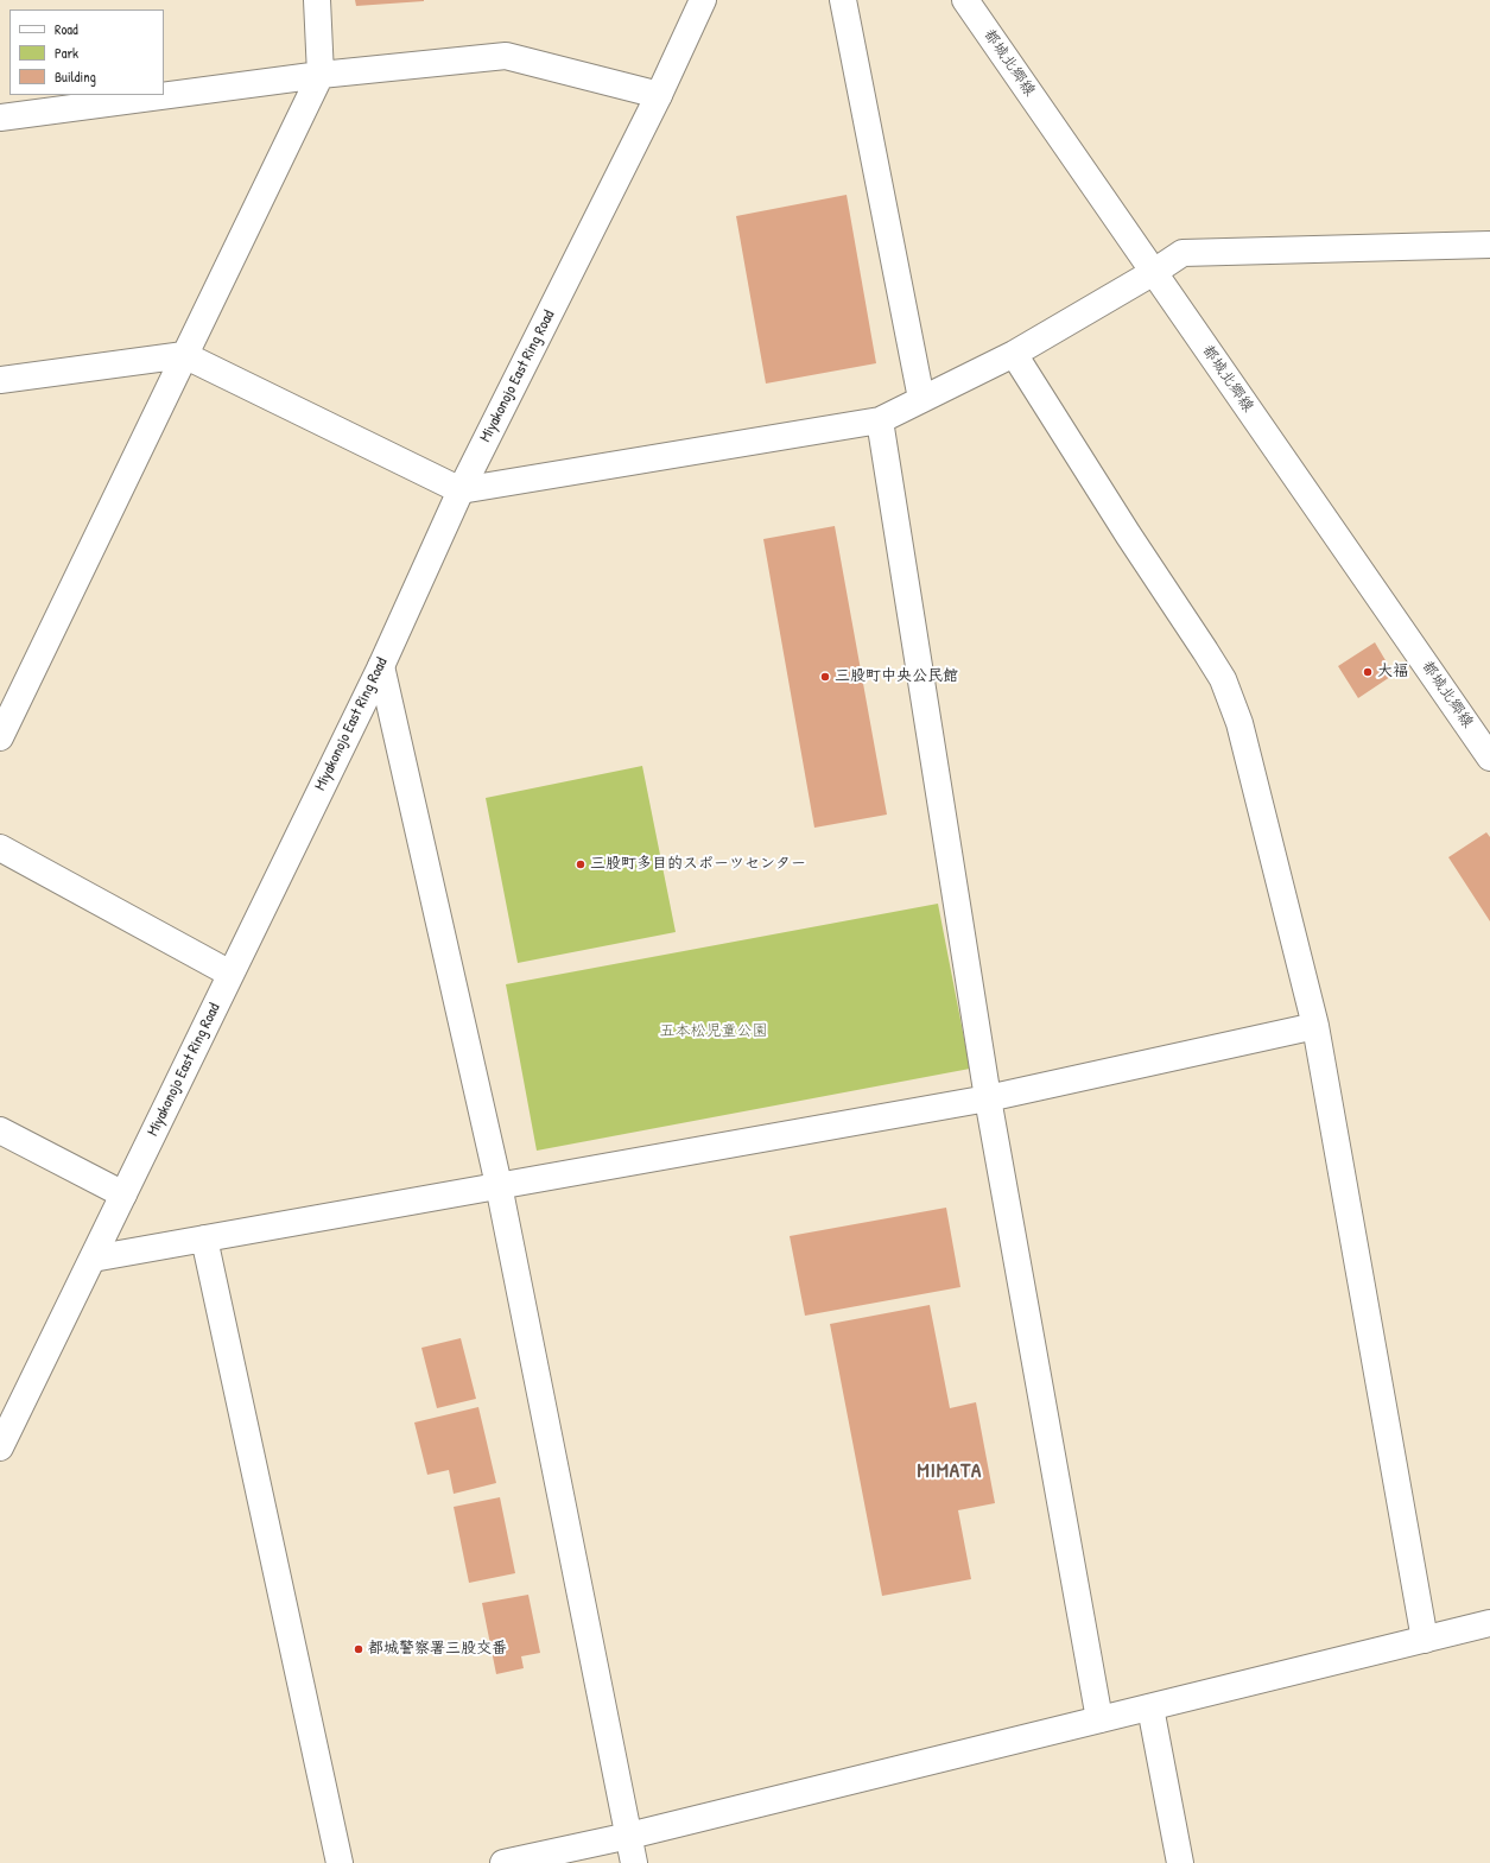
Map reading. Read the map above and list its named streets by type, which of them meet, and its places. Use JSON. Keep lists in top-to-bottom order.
{
  "streets": {
    "street": ["都城北郷線", "Miyakonojo East Ring Road"]
  },
  "districts": ["MIMATA"],
  "parks": ["五本松児童公園"],
  "places": [
    "大福",
    "三股町中央公民館",
    "三股町多目的スポーツセンター",
    "都城警察署三股交番"
  ],
  "legend": ["Road", "Park", "Building"]
}
